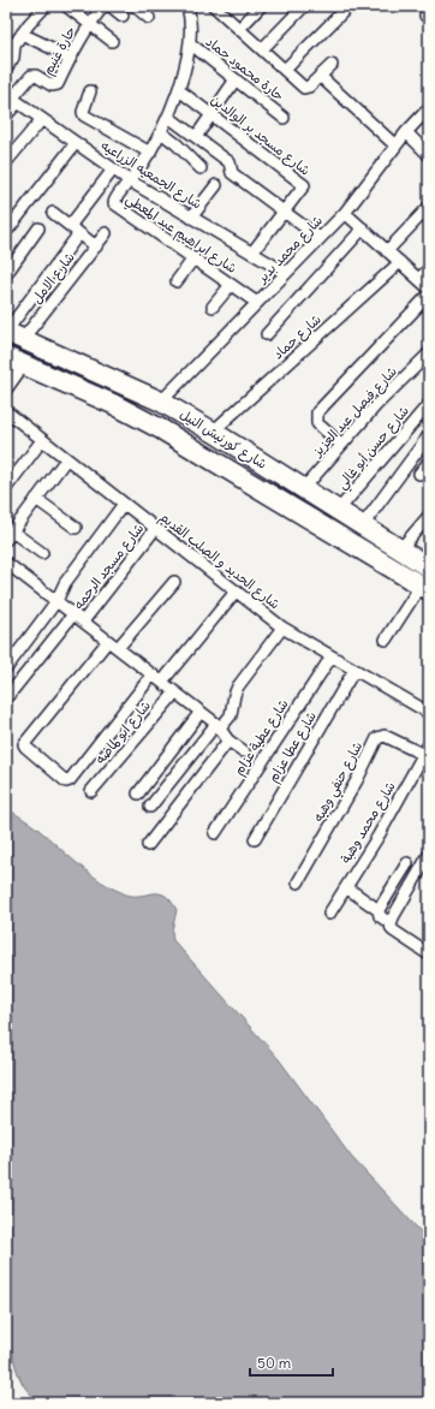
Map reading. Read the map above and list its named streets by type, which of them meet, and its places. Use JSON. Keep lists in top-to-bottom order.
{
  "streets": {
    "highway": ["شارع كورنيش النيل"],
    "street": [
      "حارة غنيم",
      "حارة محمود حماد",
      "شارع مسجد بر الوالدين",
      "شارع الجمعيه الزراعيه",
      "شارع ابراهيم عبد المعطي",
      "شارع محمد بدير",
      "شارع الامل",
      "شارع حماد",
      "شارع فيصل عبد العزيز",
      "شارع حسن أبو غالي",
      "شارع الحديد و الصلب القديم",
      "شارع مسجد الرحمه",
      "شارع ابو لماضه",
      "شارع عطية عزام",
      "شارع عطا عزام",
      "شارع حنفي وهبه",
      "شارع محمد وهبة"
    ]
  },
  "crossings": [
    ["حارة غنيم", "شارع الجمعيه الزراعيه"],
    ["شارع مسجد بر الوالدين", "شارع الجمعيه الزراعيه"],
    ["شارع الجمعيه الزراعيه", "شارع ابراهيم عبد المعطي"],
    ["شارع الجمعيه الزراعيه", "شارع محمد بدير"],
    ["شارع ابراهيم عبد المعطي", "شارع محمد بدير"],
    ["شارع محمد بدير", "شارع كورنيش النيل"],
    ["شارع الامل", "شارع كورنيش النيل"],
    ["شارع حماد", "شارع كورنيش النيل"],
    ["شارع فيصل عبد العزيز", "شارع كورنيش النيل"],
    ["شارع كورنيش النيل", "شارع حسن أبو غالي"],
    ["شارع الحديد و الصلب القديم", "شارع مسجد الرحمه"],
    ["شارع الحديد و الصلب القديم", "شارع عطية عزام"],
    ["شارع الحديد و الصلب القديم", "شارع عطا عزام"],
    ["شارع حنفي وهبه", "شارع محمد وهبة"]
  ],
  "scale_bar": "50 m"
}
